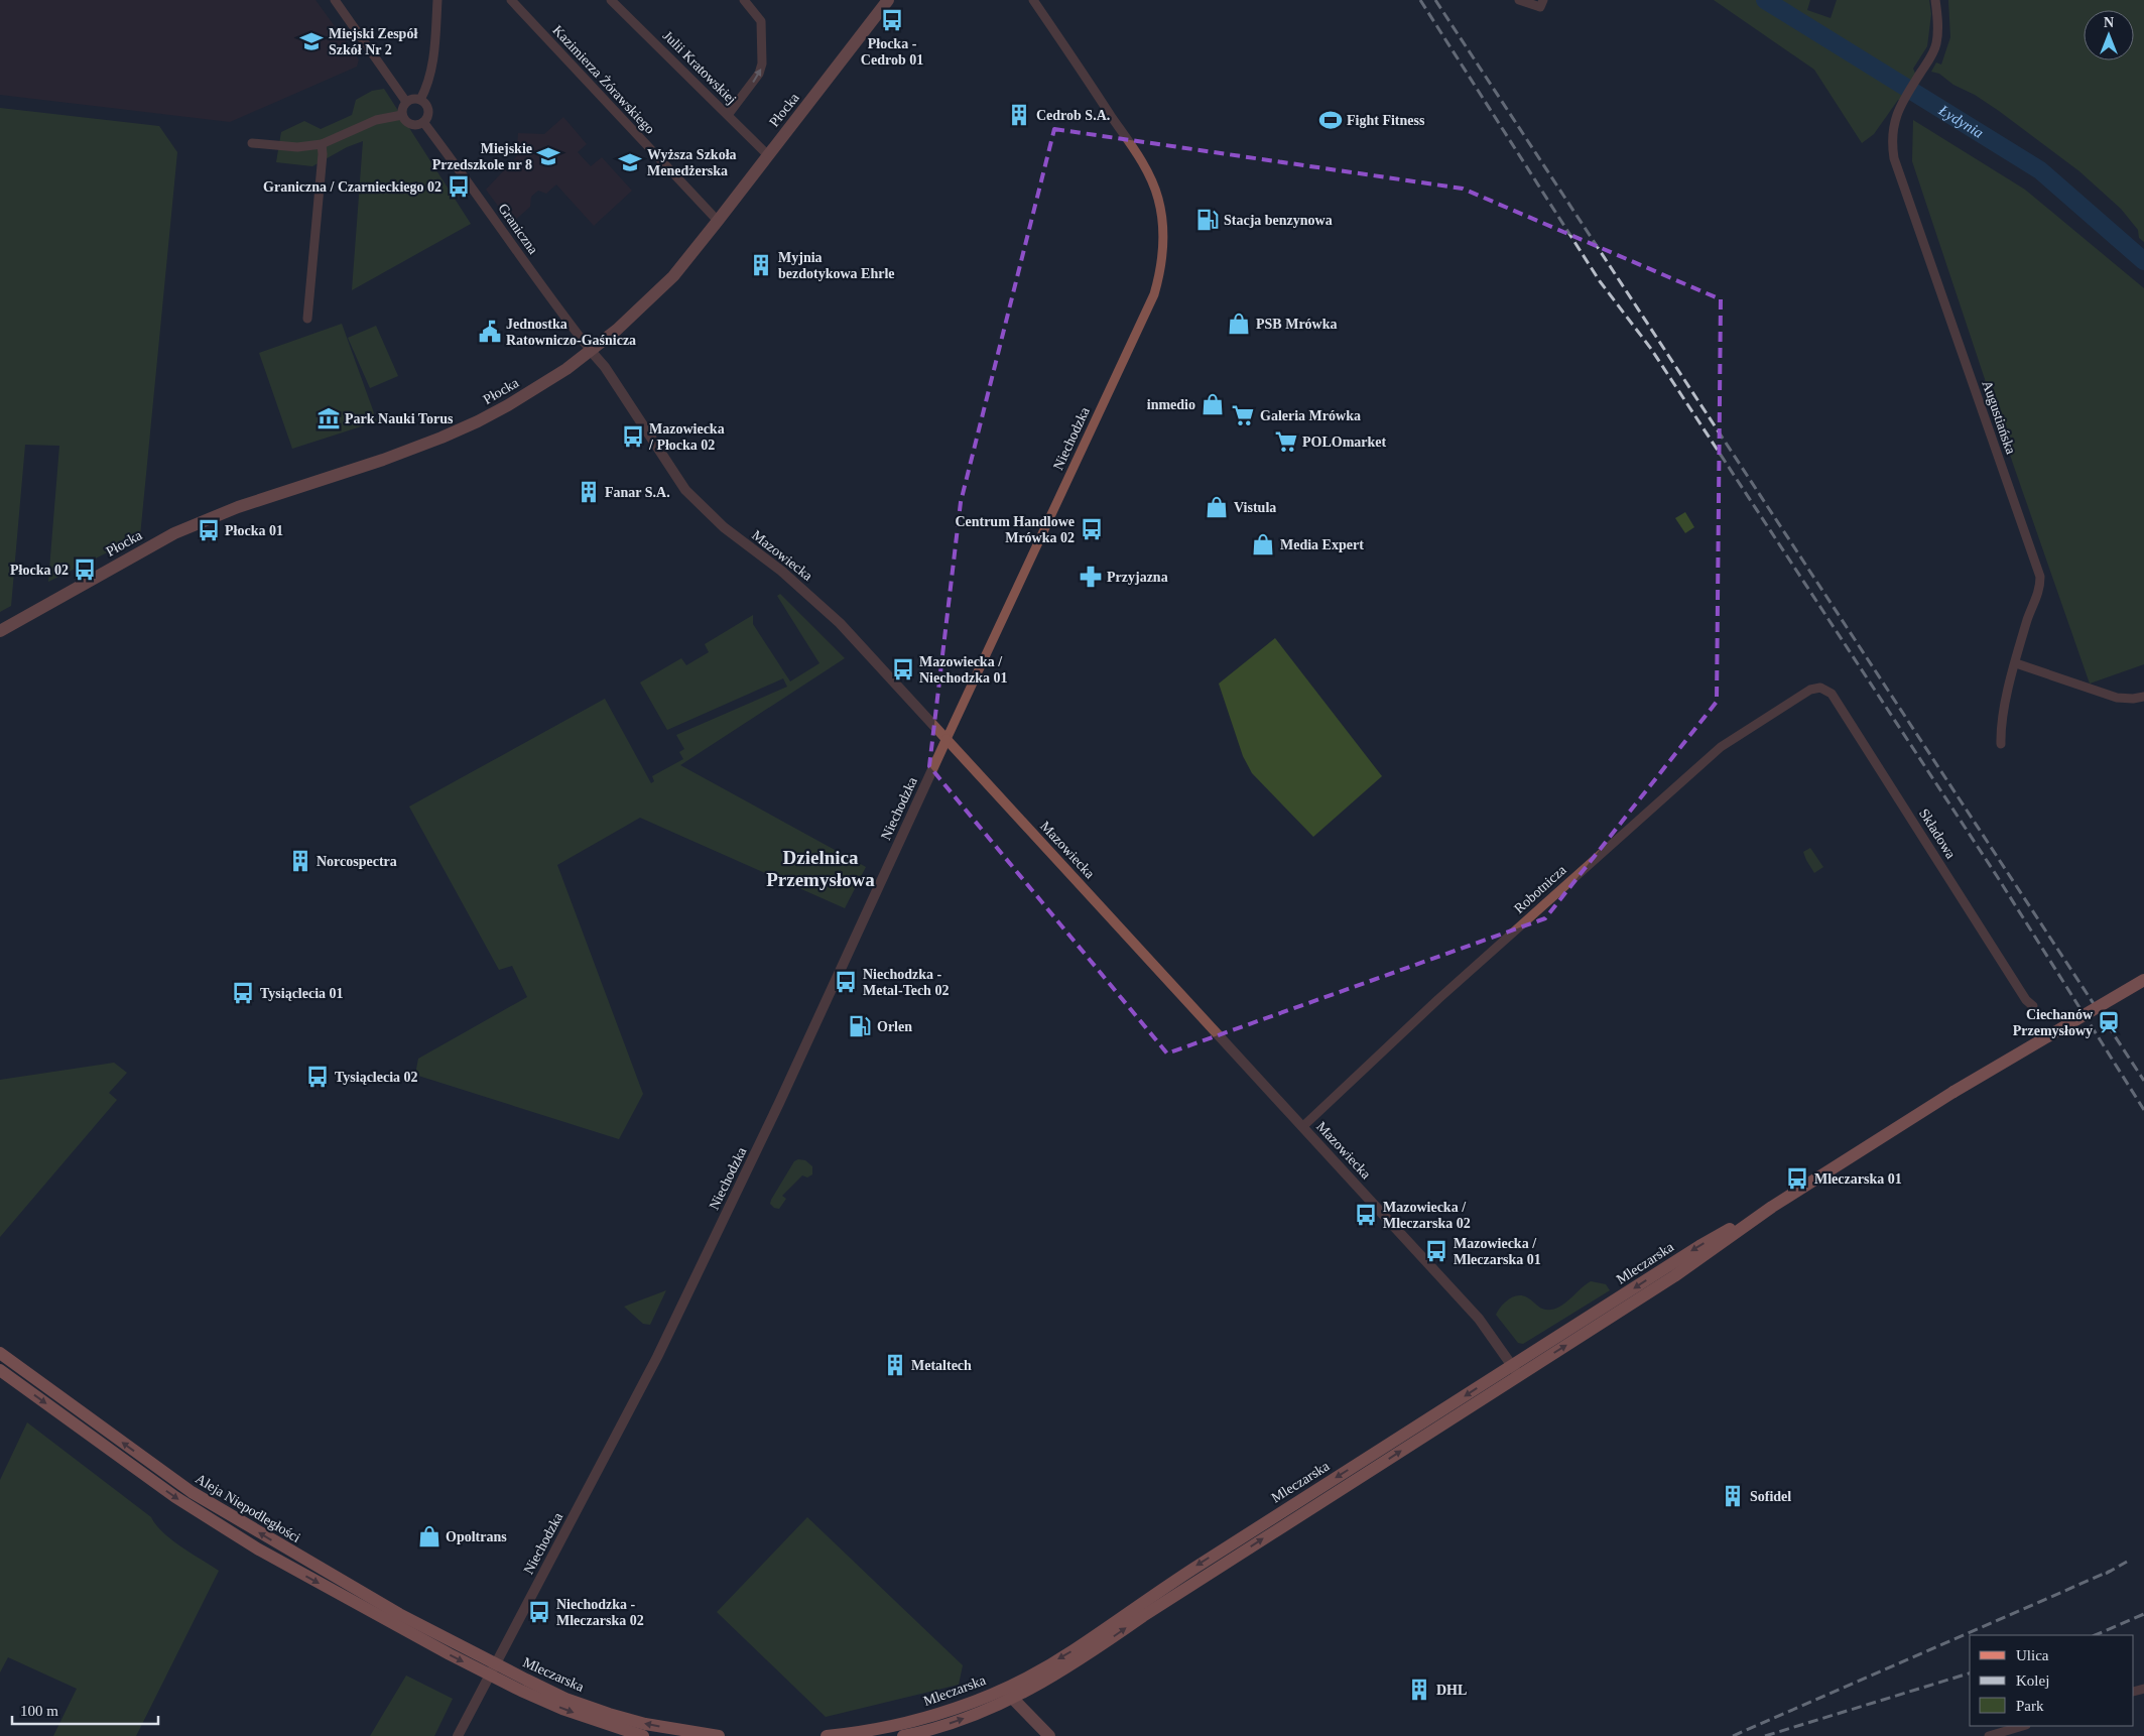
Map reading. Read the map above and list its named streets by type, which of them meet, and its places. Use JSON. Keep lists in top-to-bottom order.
{
  "streets": {
    "main road": ["Płocka", "Mleczarska", "Aleja Niepodległości"],
    "street": [
      "Julii Kratowskiej",
      "Kazimierza Żórawskiego",
      "Graniczna",
      "Augustiańska",
      "Niechodzka",
      "Mazowiecka",
      "Składowa",
      "Robotnicza"
    ]
  },
  "crossings": [
    ["Julii Kratowskiej", "Płocka"],
    ["Kazimierza Żórawskiego", "Płocka"],
    ["Płocka", "Graniczna"],
    ["Płocka", "Mazowiecka"],
    ["Graniczna", "Mazowiecka"],
    ["Niechodzka", "Mazowiecka"],
    ["Niechodzka", "Mleczarska"],
    ["Niechodzka", "Aleja Niepodległości"],
    ["Mazowiecka", "Robotnicza"],
    ["Mazowiecka", "Mleczarska"],
    ["Składowa", "Robotnicza"],
    ["Mleczarska", "Aleja Niepodległości"]
  ],
  "districts": ["Dzielnica Przemysłowa"],
  "water": ["Łydynia"],
  "places": {
    "bus stop": [
      "Płocka - Cedrob 01",
      "Graniczna / Czarnieckiego 02",
      "Mazowiecka / Płocka 02",
      "Centrum Handlowe Mrówka 02",
      "Płocka 01",
      "Płocka 02",
      "Mazowiecka / Niechodzka 01",
      "Niechodzka - Metal-Tech 02",
      "Tysiąclecia 01",
      "Tysiąclecia 02",
      "Mleczarska 01",
      "Mazowiecka / Mleczarska 02",
      "Mazowiecka / Mleczarska 01",
      "Niechodzka - Mleczarska 02"
    ],
    "school or university": ["Miejski Zespół Szkół Nr 2", "Miejskie Przedszkole nr 8", "Wyższa Szkoła Menedżerska"],
    "building": [
      "Cedrob S.A.",
      "Myjnia bezdotykowa Ehrle",
      "Fanar S.A.",
      "Norcospectra",
      "Metaltech",
      "Sofidel",
      "DHL"
    ],
    "sports": ["Fight Fitness"],
    "fuel station": ["Stacja benzynowa", "Orlen"],
    "shop": [
      "PSB Mrówka",
      "inmedio",
      "Vistula",
      "Media Expert",
      "Opoltrans"
    ],
    "public building": ["Jednostka Ratowniczo-Gaśnicza"],
    "supermarket": ["Galeria Mrówka", "POLOmarket"],
    "museum": ["Park Nauki Torus"],
    "pharmacy": ["Przyjazna"],
    "station": ["Ciechanów Przemysłowy"]
  },
  "legend": ["Ulica", "Kolej", "Park"],
  "scale_bar": "100 m",
  "north": "top"
}
